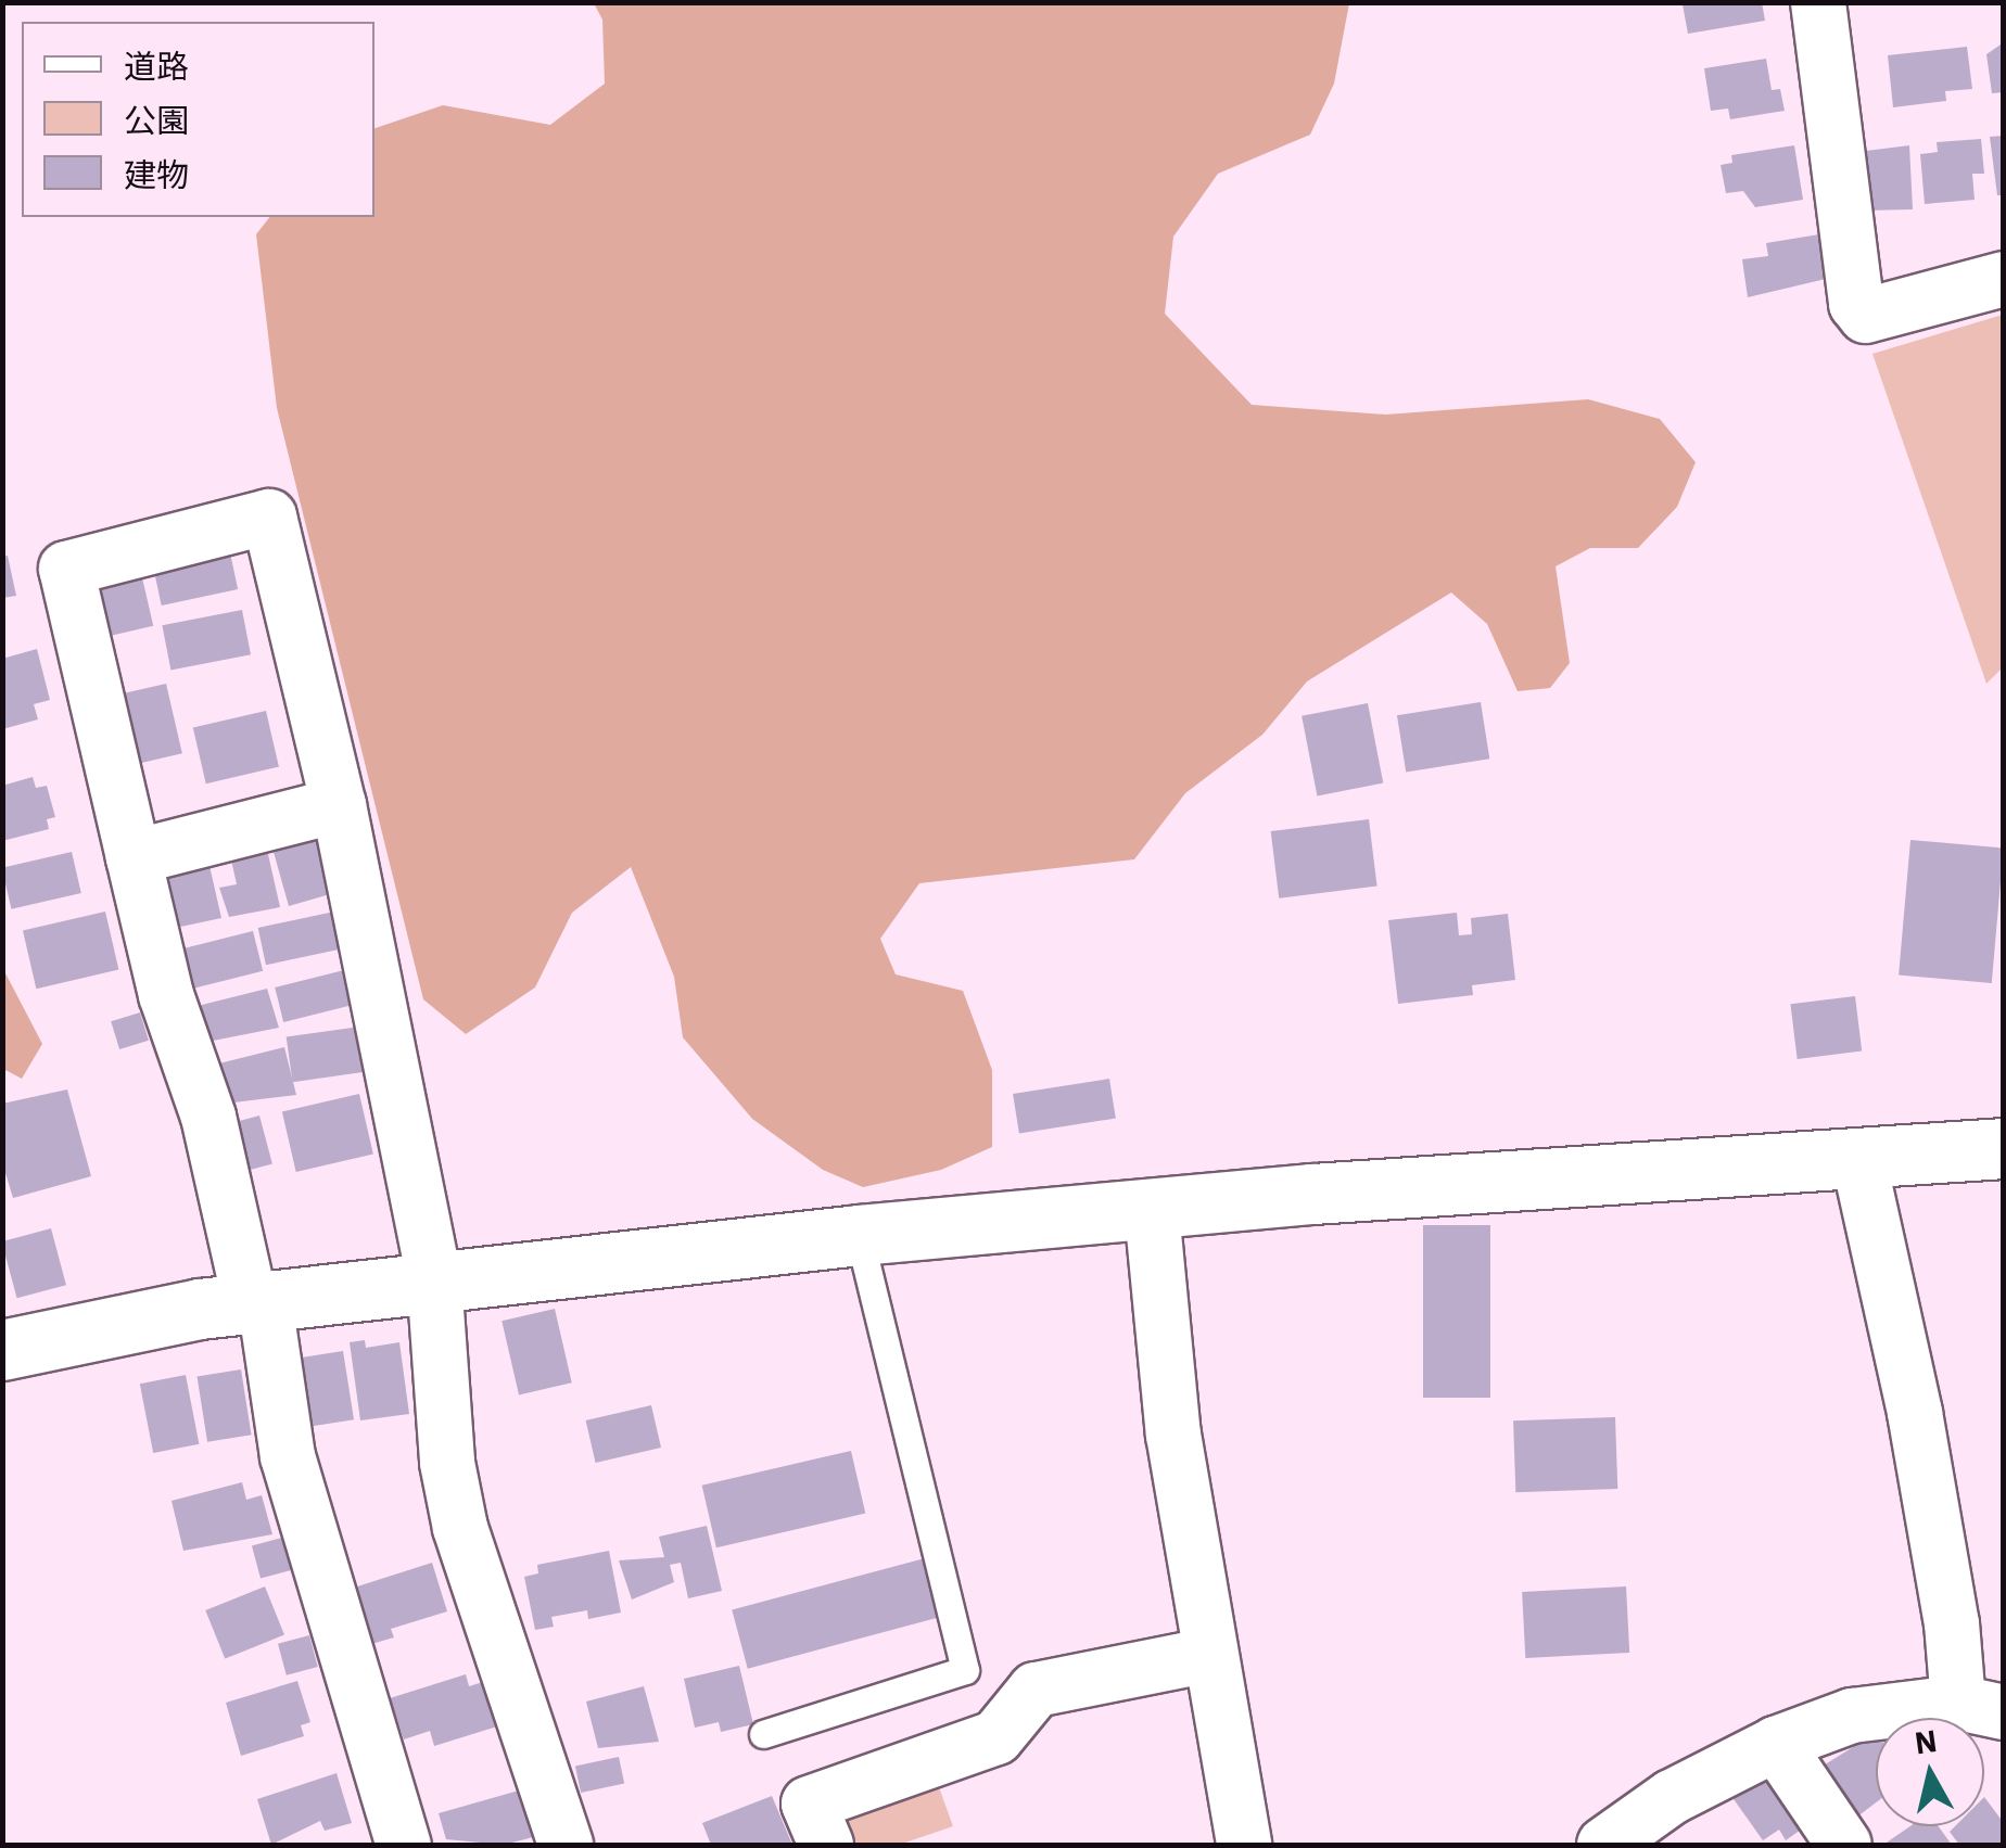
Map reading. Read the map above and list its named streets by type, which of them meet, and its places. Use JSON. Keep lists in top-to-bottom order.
{
  "legend": ["道路", "公園", "建物"],
  "north": "top"
}
